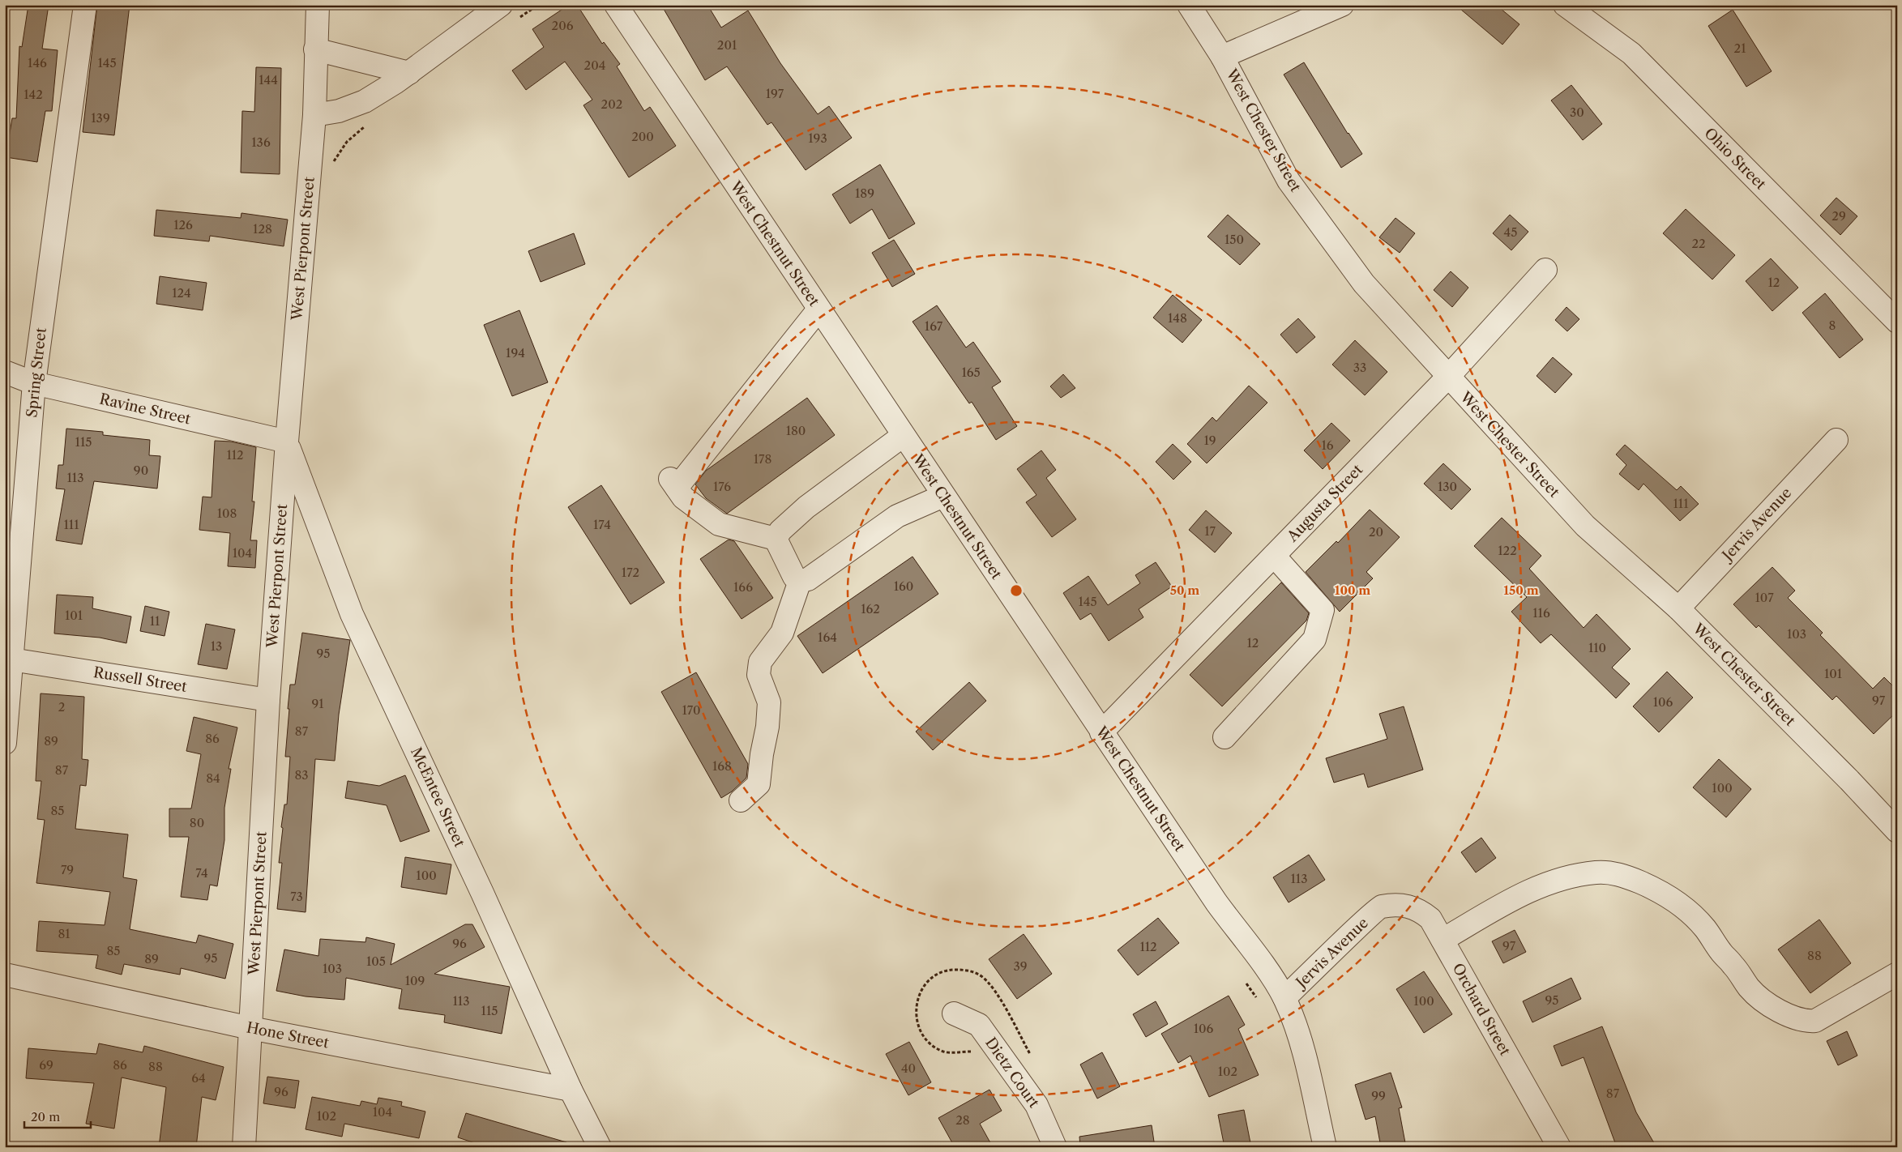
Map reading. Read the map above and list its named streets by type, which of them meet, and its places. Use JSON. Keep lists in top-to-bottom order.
{
  "streets": {
    "street": [
      "West Chester Street",
      "Ohio Street",
      "West Chestnut Street",
      "West Pierpont Street",
      "Spring Street",
      "Ravine Street",
      "Augusta Street",
      "Jervis Avenue",
      "Russell Street",
      "McEntee Street",
      "Orchard Street",
      "Hone Street",
      "Dietz Court"
    ]
  },
  "crossings": [
    ["West Chester Street", "Augusta Street"],
    ["West Chester Street", "Jervis Avenue"],
    ["West Chestnut Street", "Augusta Street"],
    ["West Chestnut Street", "Jervis Avenue"],
    ["West Pierpont Street", "Ravine Street"],
    ["West Pierpont Street", "Russell Street"],
    ["West Pierpont Street", "McEntee Street"],
    ["West Pierpont Street", "Hone Street"],
    ["Spring Street", "Ravine Street"],
    ["Spring Street", "Russell Street"],
    ["Ravine Street", "McEntee Street"],
    ["Jervis Avenue", "Orchard Street"],
    ["McEntee Street", "Hone Street"]
  ],
  "house_numbers": [
    "206",
    "201",
    "21",
    "146",
    "145",
    "204",
    "144",
    "197",
    "142",
    "202",
    "30",
    "139",
    "200",
    "193",
    "136",
    "189",
    "29",
    "126",
    "128",
    "45",
    "150",
    "22",
    "12",
    "124",
    "148",
    "8",
    "167",
    "194",
    "33",
    "165",
    "180",
    "19",
    "115",
    "16",
    "112",
    "178",
    "90",
    "113",
    "176",
    "130",
    "111",
    "108",
    "111",
    "174",
    "17",
    "20",
    "122",
    "104",
    "172",
    "160",
    "166",
    "107",
    "145",
    "162",
    "116",
    "101",
    "11",
    "103",
    "164",
    "12",
    "13",
    "110",
    "95",
    "101",
    "97",
    "106",
    "91",
    "2",
    "170",
    "87",
    "86",
    "89",
    "168",
    "87",
    "83",
    "84",
    "100",
    "85",
    "80",
    "79",
    "74",
    "100",
    "113",
    "73",
    "81",
    "96",
    "97",
    "112",
    "85",
    "88",
    "95",
    "89",
    "105",
    "39",
    "103",
    "109",
    "95",
    "113",
    "100",
    "115",
    "106",
    "69",
    "86",
    "88",
    "40",
    "102",
    "64",
    "96",
    "87",
    "99",
    "104",
    "102",
    "28"
  ],
  "scale_bar": "20 m",
  "rings": ["50 m", "100 m", "150 m"]
}
